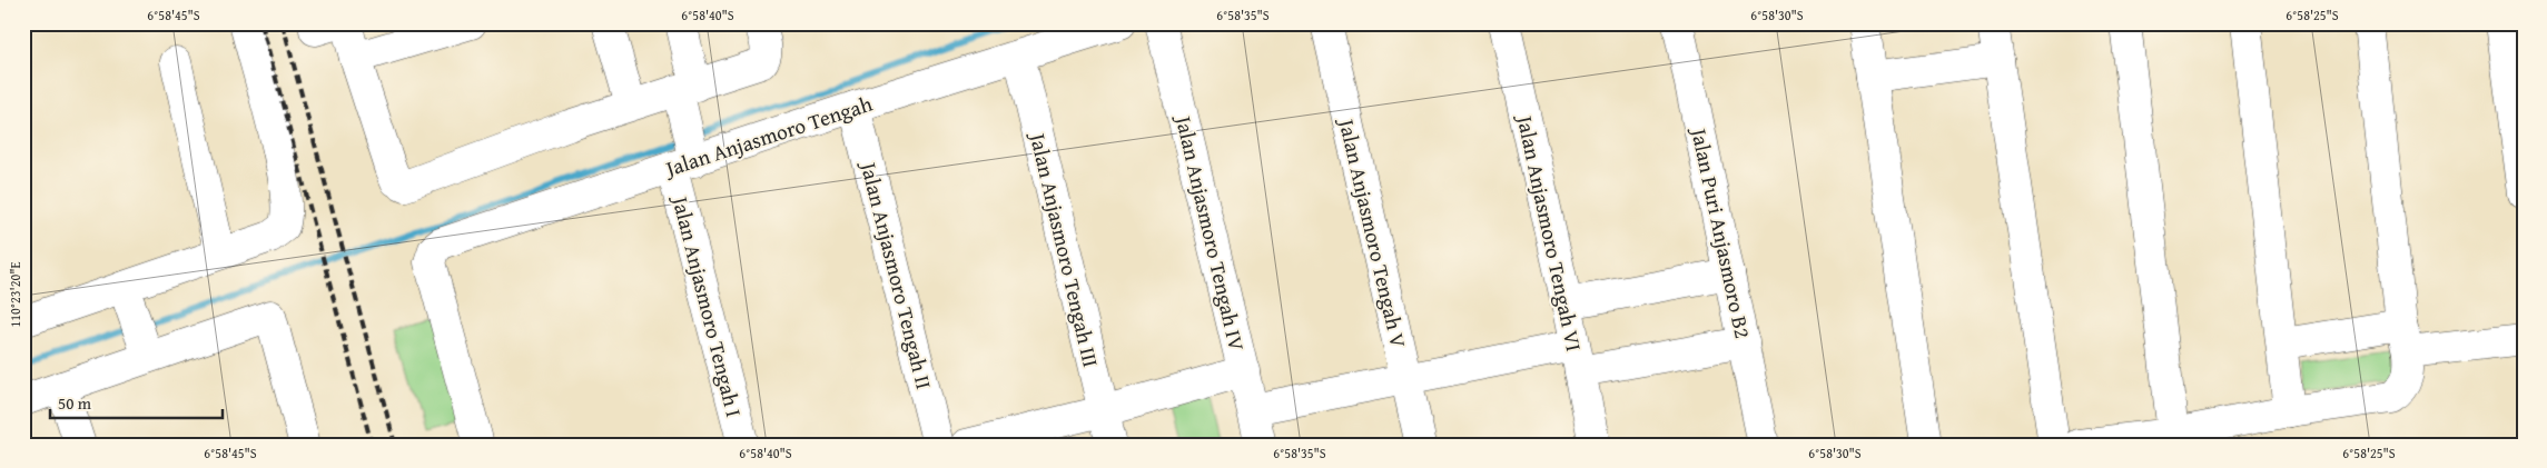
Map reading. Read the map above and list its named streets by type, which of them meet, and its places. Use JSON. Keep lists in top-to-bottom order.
{
  "streets": {
    "street": [
      "Jalan Anjasmoro Tengah",
      "Jalan Anjasmoro Tengah IV",
      "Jalan Anjasmoro Tengah V",
      "Jalan Anjasmoro Tengah VI",
      "Jalan Puri Anjasmoro B2",
      "Jalan Anjasmoro Tengah III",
      "Jalan Anjasmoro Tengah II",
      "Jalan Anjasmoro Tengah I"
    ]
  },
  "crossings": [
    ["Jalan Anjasmoro Tengah", "Jalan Anjasmoro Tengah III"],
    ["Jalan Anjasmoro Tengah", "Jalan Anjasmoro Tengah II"],
    ["Jalan Anjasmoro Tengah", "Jalan Anjasmoro Tengah I"]
  ],
  "scale_bar": "50 m",
  "coordinates": [
    "6°58'45\"S",
    "6°58'40\"S",
    "6°58'35\"S",
    "6°58'30\"S",
    "6°58'25\"S",
    "110°23'20\"E"
  ]
}
